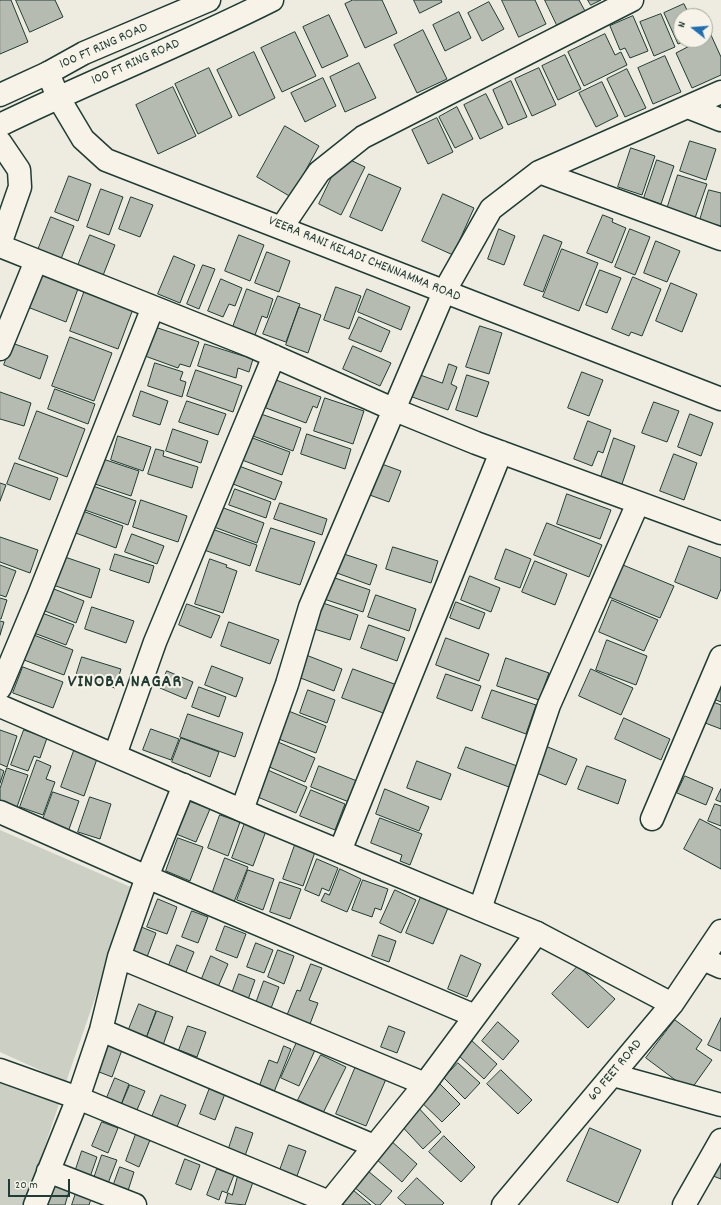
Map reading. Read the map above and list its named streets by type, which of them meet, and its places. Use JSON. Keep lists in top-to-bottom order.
{
  "streets": {
    "street": ["100 FT RING ROAD", "VEERA RANI KELADI CHENNAMMA ROAD", "60 FEET ROAD"]
  },
  "crossings": [
    ["100 FT RING ROAD", "VEERA RANI KELADI CHENNAMMA ROAD"]
  ],
  "districts": ["VINOBA NAGAR"],
  "scale_bar": "20 m",
  "north": "left"
}
